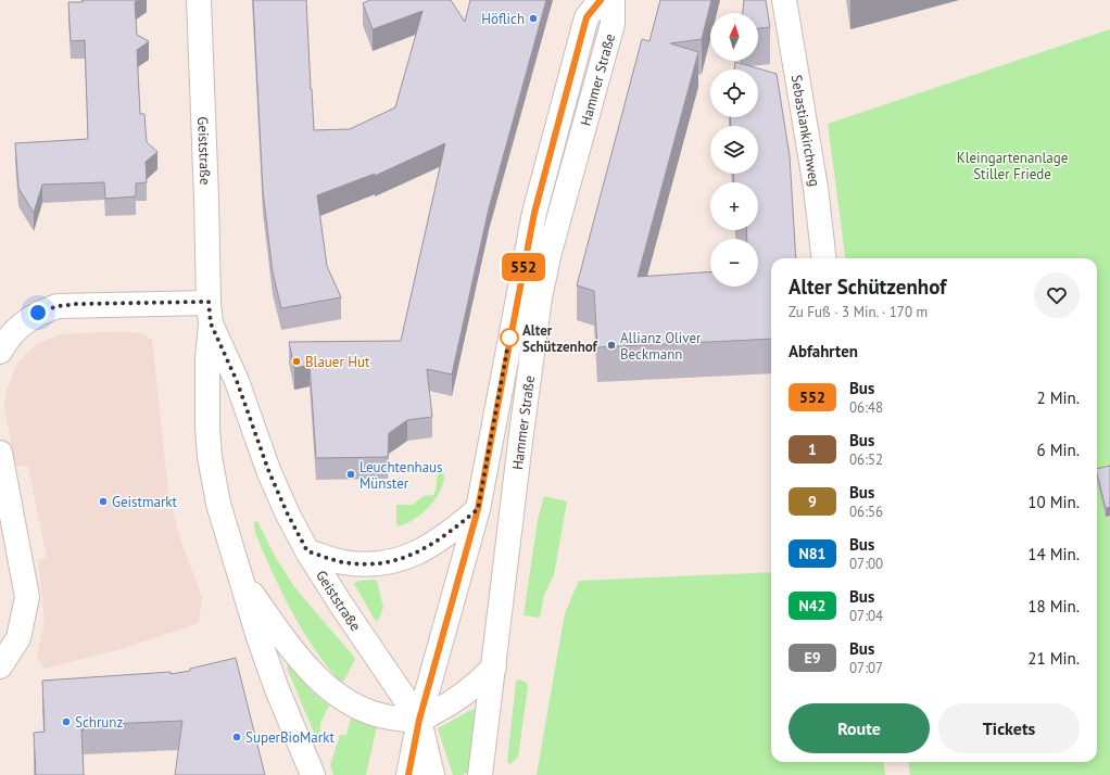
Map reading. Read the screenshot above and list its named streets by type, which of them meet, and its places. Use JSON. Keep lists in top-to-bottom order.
{
  "streets": {
    "street": ["Hammer Straße", "Sebastiankirchweg", "Geiststraße"]
  },
  "crossings": [
    ["Hammer Straße", "Geiststraße"]
  ],
  "parks": ["Kleingartenanlage Stiller Friede"],
  "places": [
    "Höflich",
    "Alter Schützenhof",
    "Allianz Oliver Beckmann",
    "Blauer Hut",
    "Leuchtenhaus Münster",
    "Geistmarkt",
    "Schrunz",
    "SuperBioMarkt"
  ],
  "lines": ["bus line 552"],
  "north": "top",
  "page": {
    "on_map": "552",
    "map_buttons": ["+", "−"],
    "heading": [
      ["Alter Schützenhof", "Zu Fuß · 3 Min. · 170 m"],
      "Abfahrten"
    ],
    "list": [
      {
        "mark": "552",
        "name": "Bus",
        "note": "06:48",
        "value": "2 Min."
      },
      {
        "mark": "1",
        "name": "Bus",
        "note": "06:52",
        "value": "6 Min."
      },
      {
        "mark": "9",
        "name": "Bus",
        "note": "06:56",
        "value": "10 Min."
      },
      {
        "mark": "N81",
        "name": "Bus",
        "note": "07:00",
        "value": "14 Min."
      },
      {
        "mark": "N42",
        "name": "Bus",
        "note": "07:04",
        "value": "18 Min."
      },
      {
        "mark": "E9",
        "name": "Bus",
        "note": "07:07",
        "value": "21 Min."
      }
    ],
    "buttons": ["Route", "Tickets"]
  }
}
